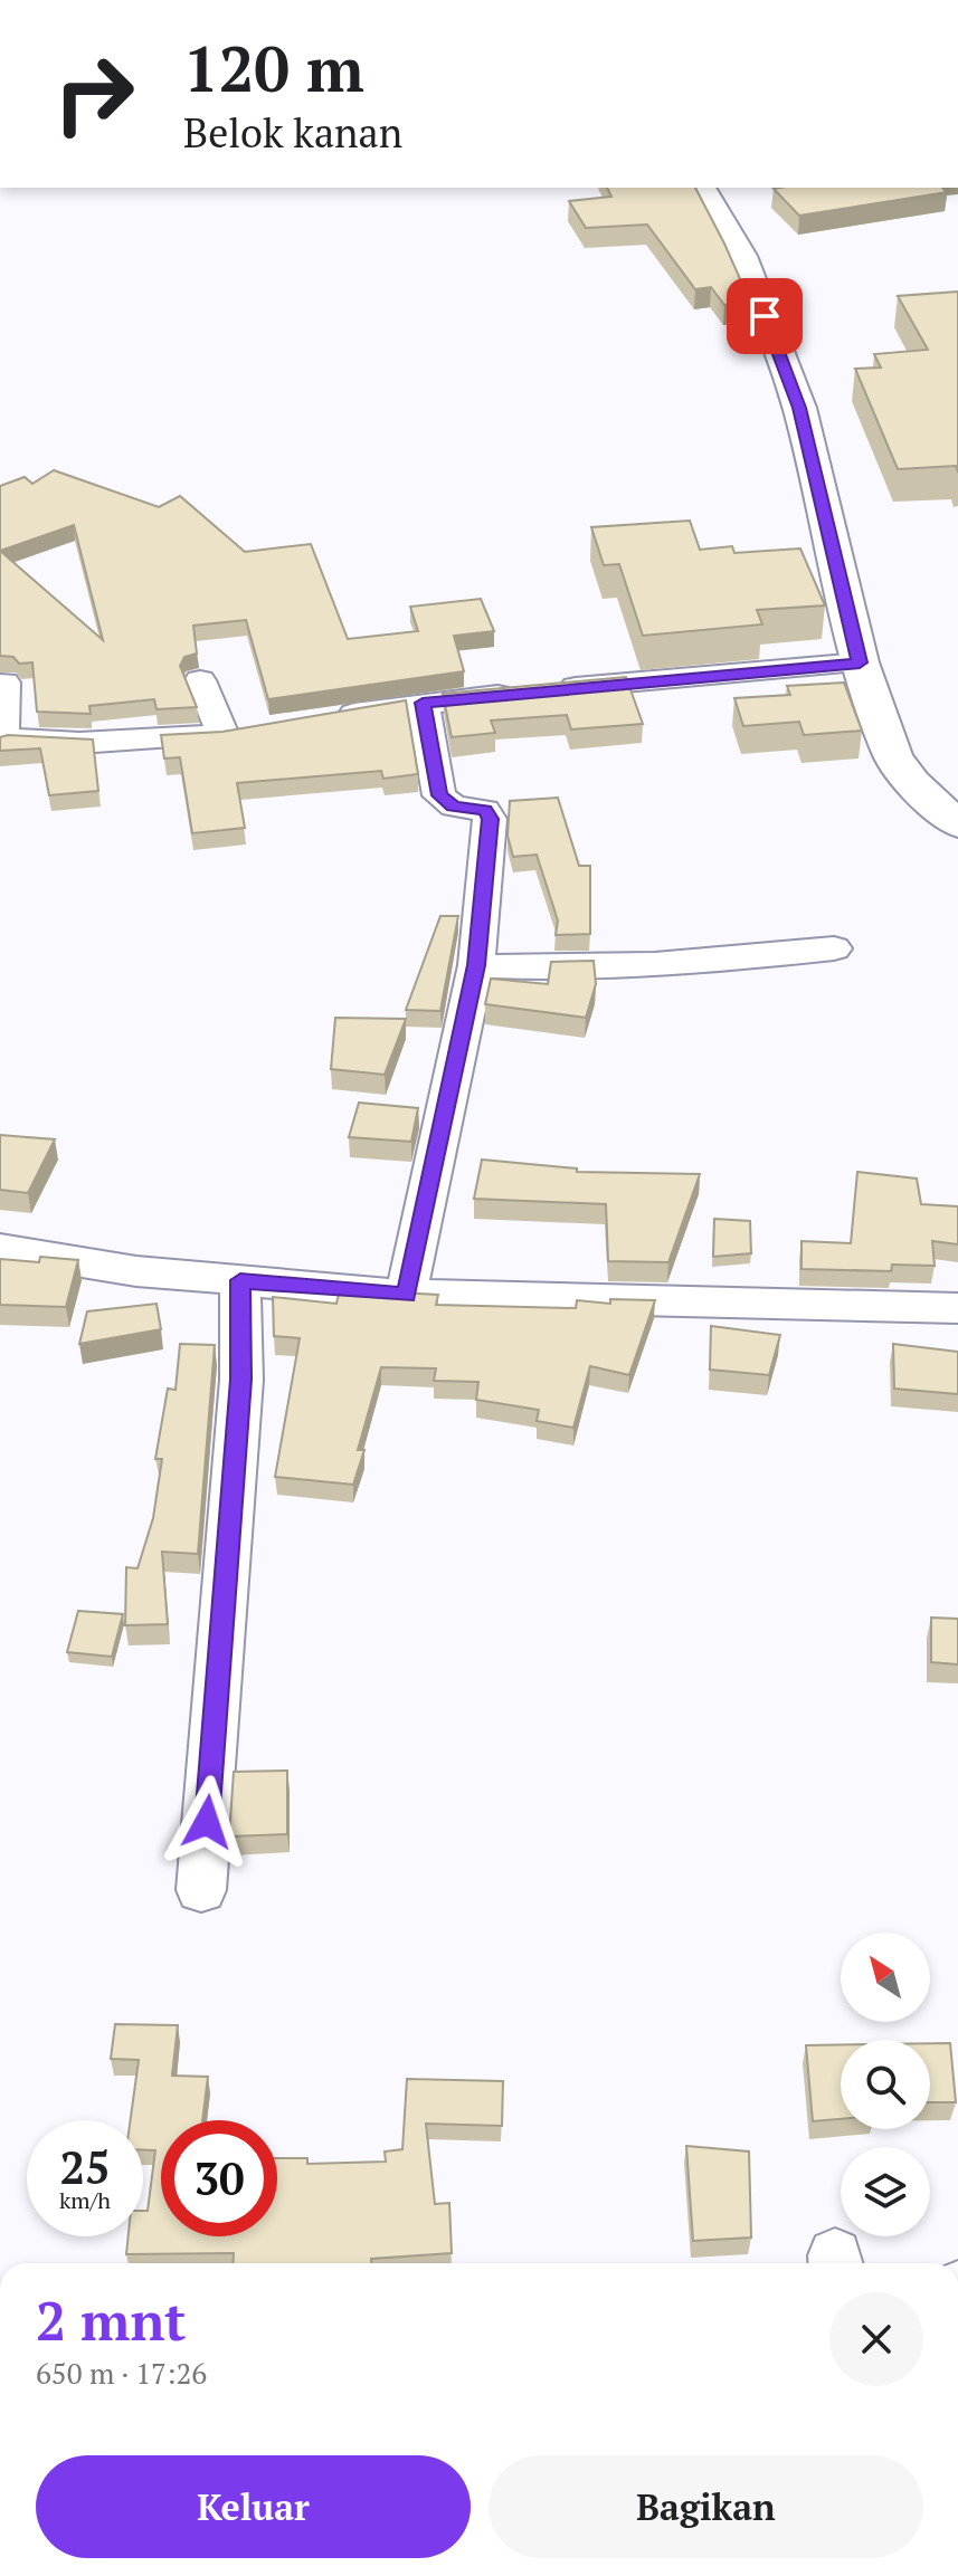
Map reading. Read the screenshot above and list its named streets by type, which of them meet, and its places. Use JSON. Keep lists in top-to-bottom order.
{
  "north": "top left",
  "page": {
    "turn": ["120 m", "Belok kanan"],
    "speed": "25 km/h",
    "limit": "30",
    "heading": ["2 mnt", "650 m · 17:26"],
    "buttons": ["Keluar", "Bagikan"]
  }
}
